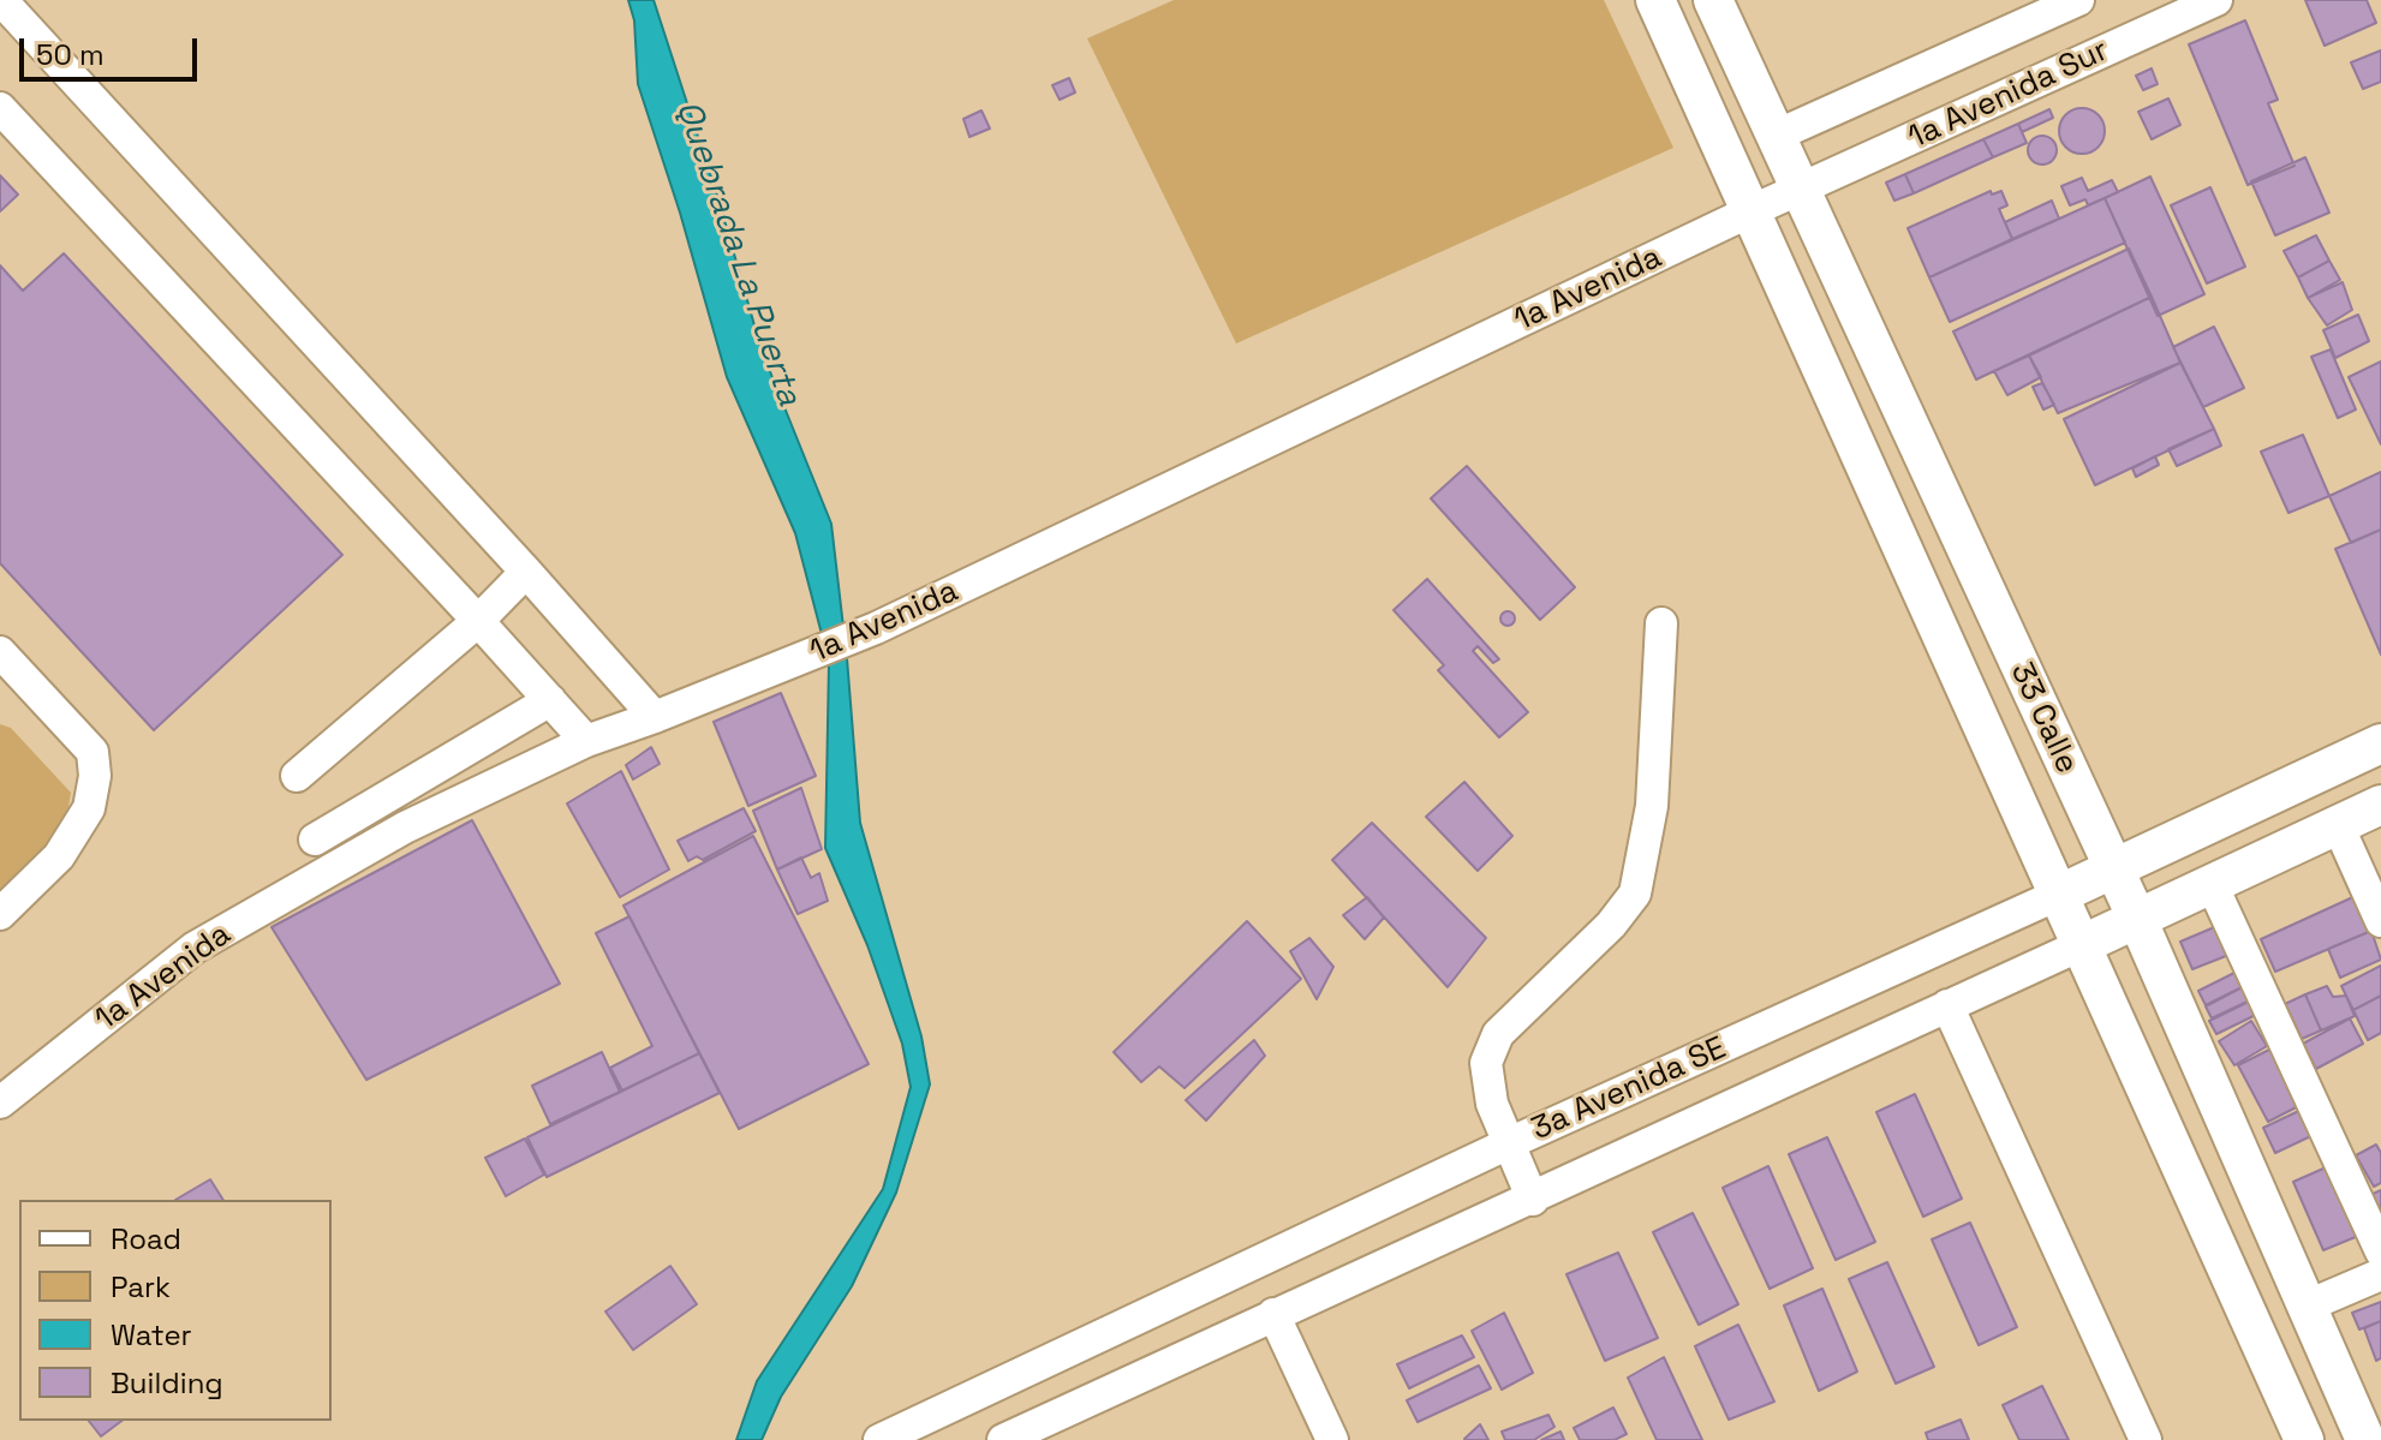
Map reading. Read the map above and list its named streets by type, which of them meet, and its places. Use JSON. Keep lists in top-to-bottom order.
{
  "streets": {
    "main road": ["33 Calle", "3a Avenida SE"],
    "street": ["1a Avenida Sur", "1a Avenida"]
  },
  "crossings": [
    ["1a Avenida Sur", "1a Avenida"],
    ["1a Avenida Sur", "33 Calle"],
    ["1a Avenida", "33 Calle"],
    ["33 Calle", "3a Avenida SE"]
  ],
  "water": ["Quebrada La Puerta"],
  "legend": [
    "Road",
    "Park",
    "Water",
    "Building"
  ],
  "scale_bar": "50 m"
}
